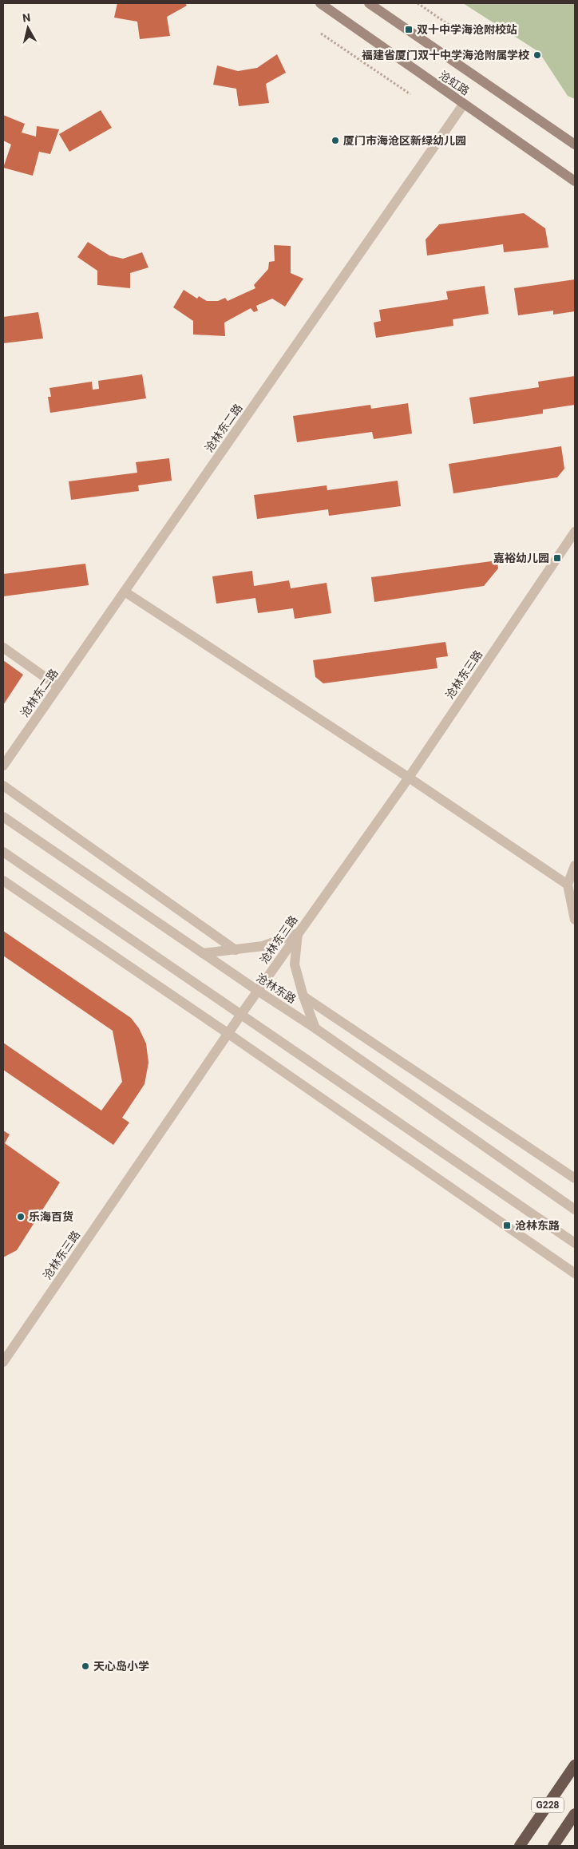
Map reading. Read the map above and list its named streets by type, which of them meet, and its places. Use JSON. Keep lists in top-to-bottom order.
{
  "streets": {
    "highway": ["G228"],
    "main road": ["沧虹路"],
    "street": ["沧林东二路", "沧林东三路", "沧林东路"]
  },
  "crossings": [
    ["沧虹路", "沧林东二路"],
    ["沧林东三路", "沧林东路"]
  ],
  "places": {
    "transit": ["双十中学海沧附校站", "嘉裕幼儿园", "沧林东路"],
    "other": [
      "福建省厦门双十中学海沧附属学校",
      "厦门市海沧区新绿幼儿园",
      "乐海百货",
      "天心岛小学"
    ]
  },
  "north": "top"
}
